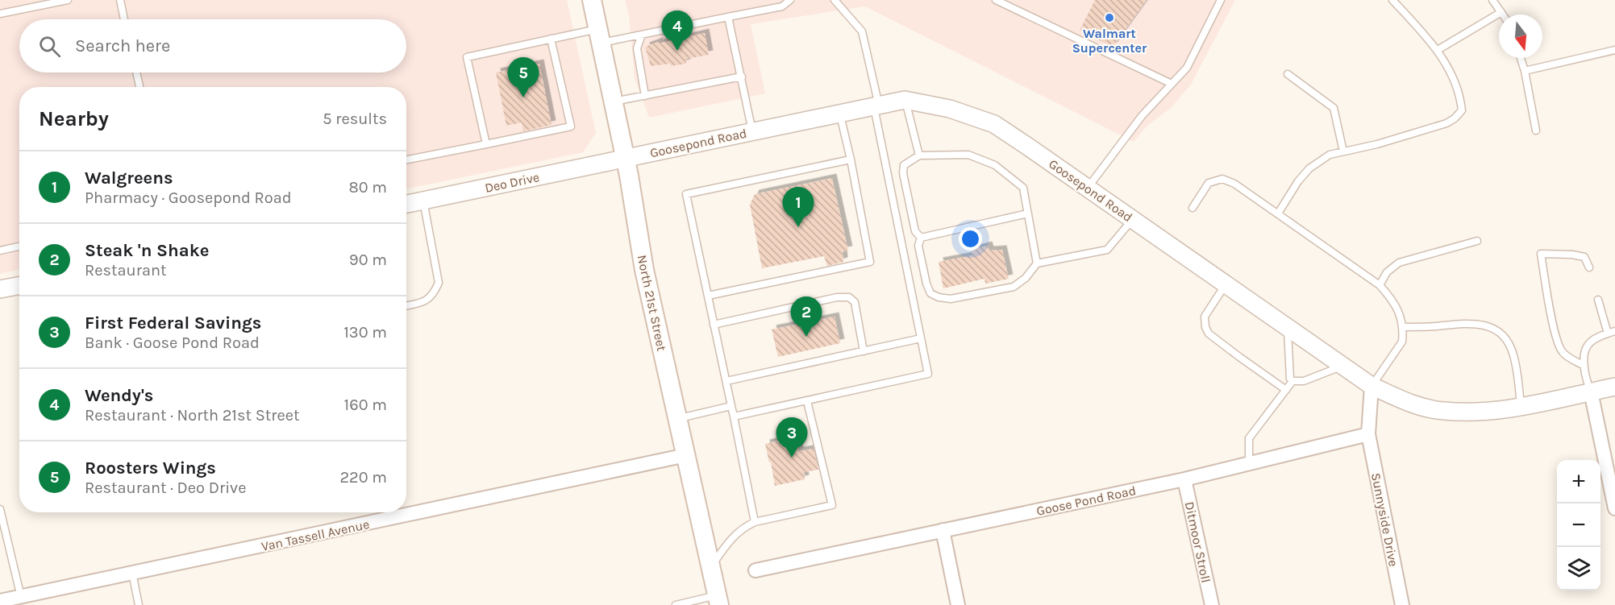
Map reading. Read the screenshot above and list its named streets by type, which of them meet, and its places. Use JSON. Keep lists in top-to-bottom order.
{
  "streets": {
    "main road": ["North 21st Street"],
    "street": [
      "Goosepond Road",
      "Deo Drive",
      "Goose Pond Road",
      "Sunnyside Drive",
      "Van Tassell Avenue",
      "Ditmoor Stroll"
    ]
  },
  "crossings": [
    ["Goosepond Road", "Deo Drive"],
    ["Goosepond Road", "North 21st Street"],
    ["Deo Drive", "North 21st Street"],
    ["North 21st Street", "Van Tassell Avenue"],
    ["Goose Pond Road", "Sunnyside Drive"],
    ["Goose Pond Road", "Ditmoor Stroll"]
  ],
  "places": ["Walmart Supercenter"],
  "north": "bottom",
  "page": {
    "pins": [
      "4",
      "5",
      "1",
      "2",
      "3"
    ],
    "search": "Search here",
    "heading": ["Nearby", "5 results"],
    "list": [
      {
        "mark": "1",
        "name": "Walgreens",
        "note": "Pharmacy · Goosepond Road",
        "value": "80 m"
      },
      {
        "mark": "2",
        "name": "Steak 'n Shake",
        "note": "Restaurant",
        "value": "90 m"
      },
      {
        "mark": "3",
        "name": "First Federal Savings",
        "note": "Bank · Goose Pond Road",
        "value": "130 m"
      },
      {
        "mark": "4",
        "name": "Wendy's",
        "note": "Restaurant · North 21st Street",
        "value": "160 m"
      },
      {
        "mark": "5",
        "name": "Roosters Wings",
        "note": "Restaurant · Deo Drive",
        "value": "220 m"
      }
    ],
    "map_buttons": ["+", "−"]
  }
}
